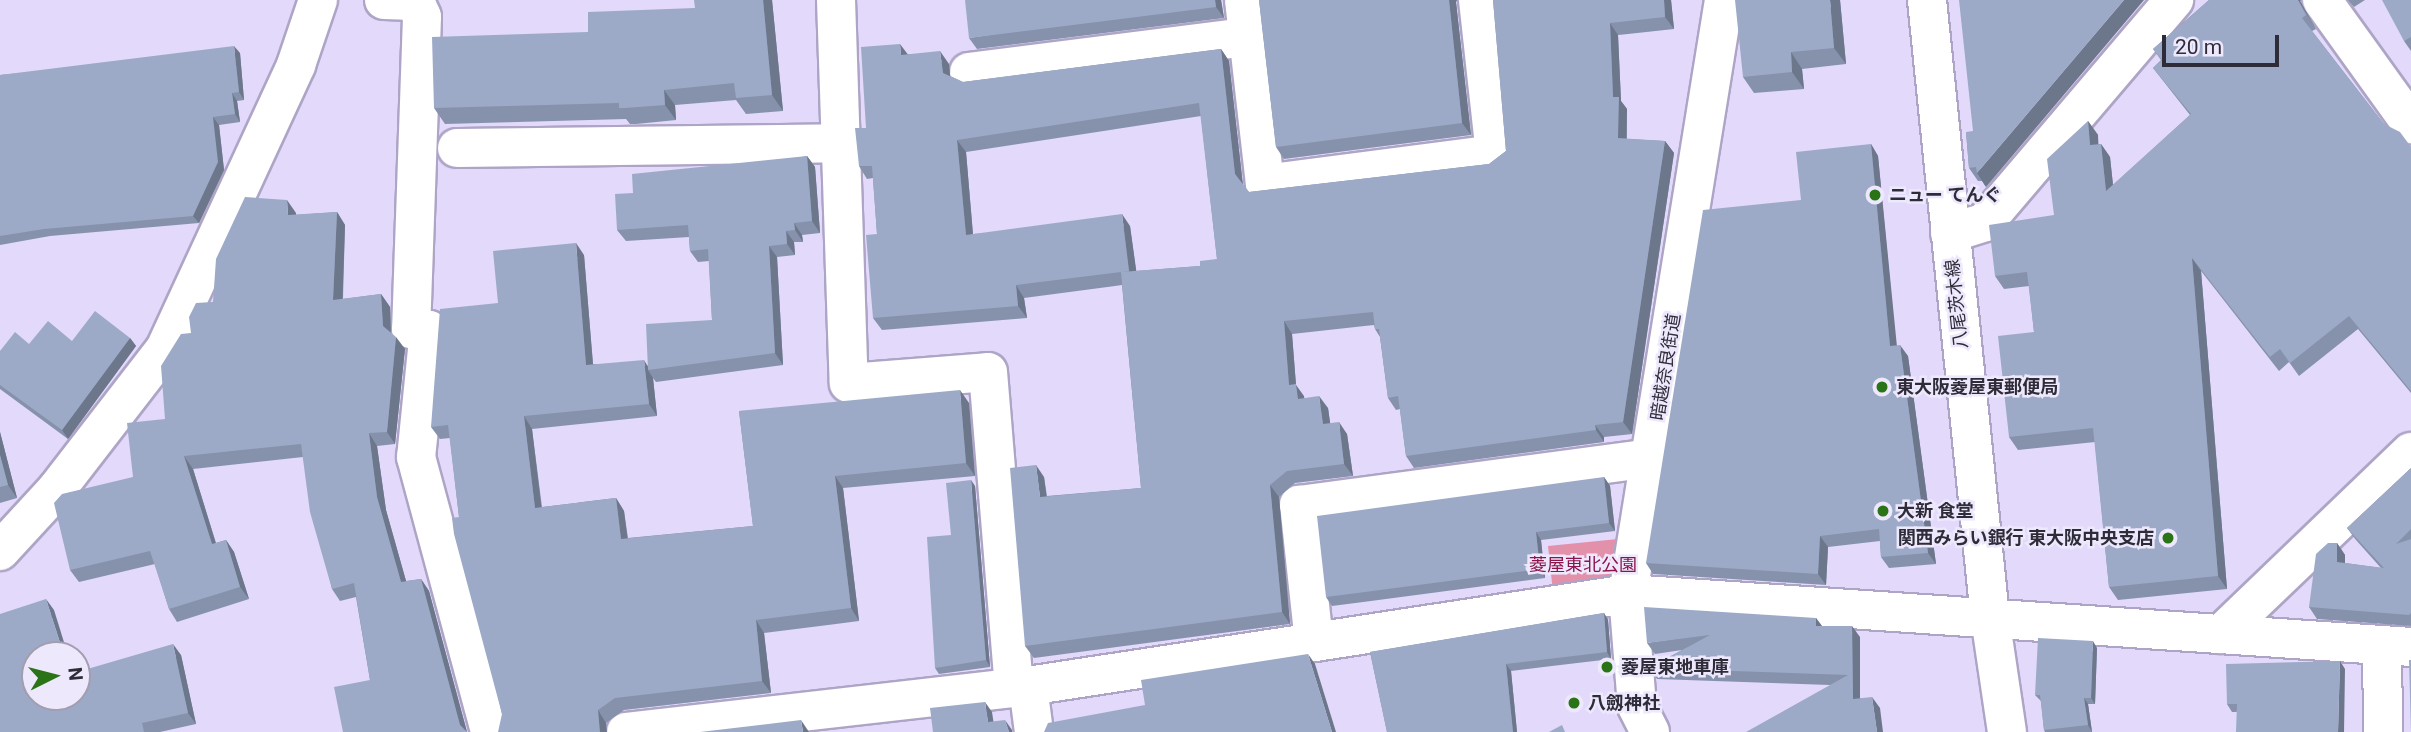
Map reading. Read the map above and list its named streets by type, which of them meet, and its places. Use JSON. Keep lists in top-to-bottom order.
{
  "streets": {
    "street": ["八尾茨木線", "暗越奈良街道"]
  },
  "parks": ["菱屋東北公園"],
  "places": [
    "ニュー てんぐ",
    "東大阪菱屋東郵便局",
    "大新 食堂",
    "関西みらい銀行 東大阪中央支店",
    "菱屋東地車庫",
    "八劔神社"
  ],
  "scale_bar": "20 m",
  "north": "right"
}
